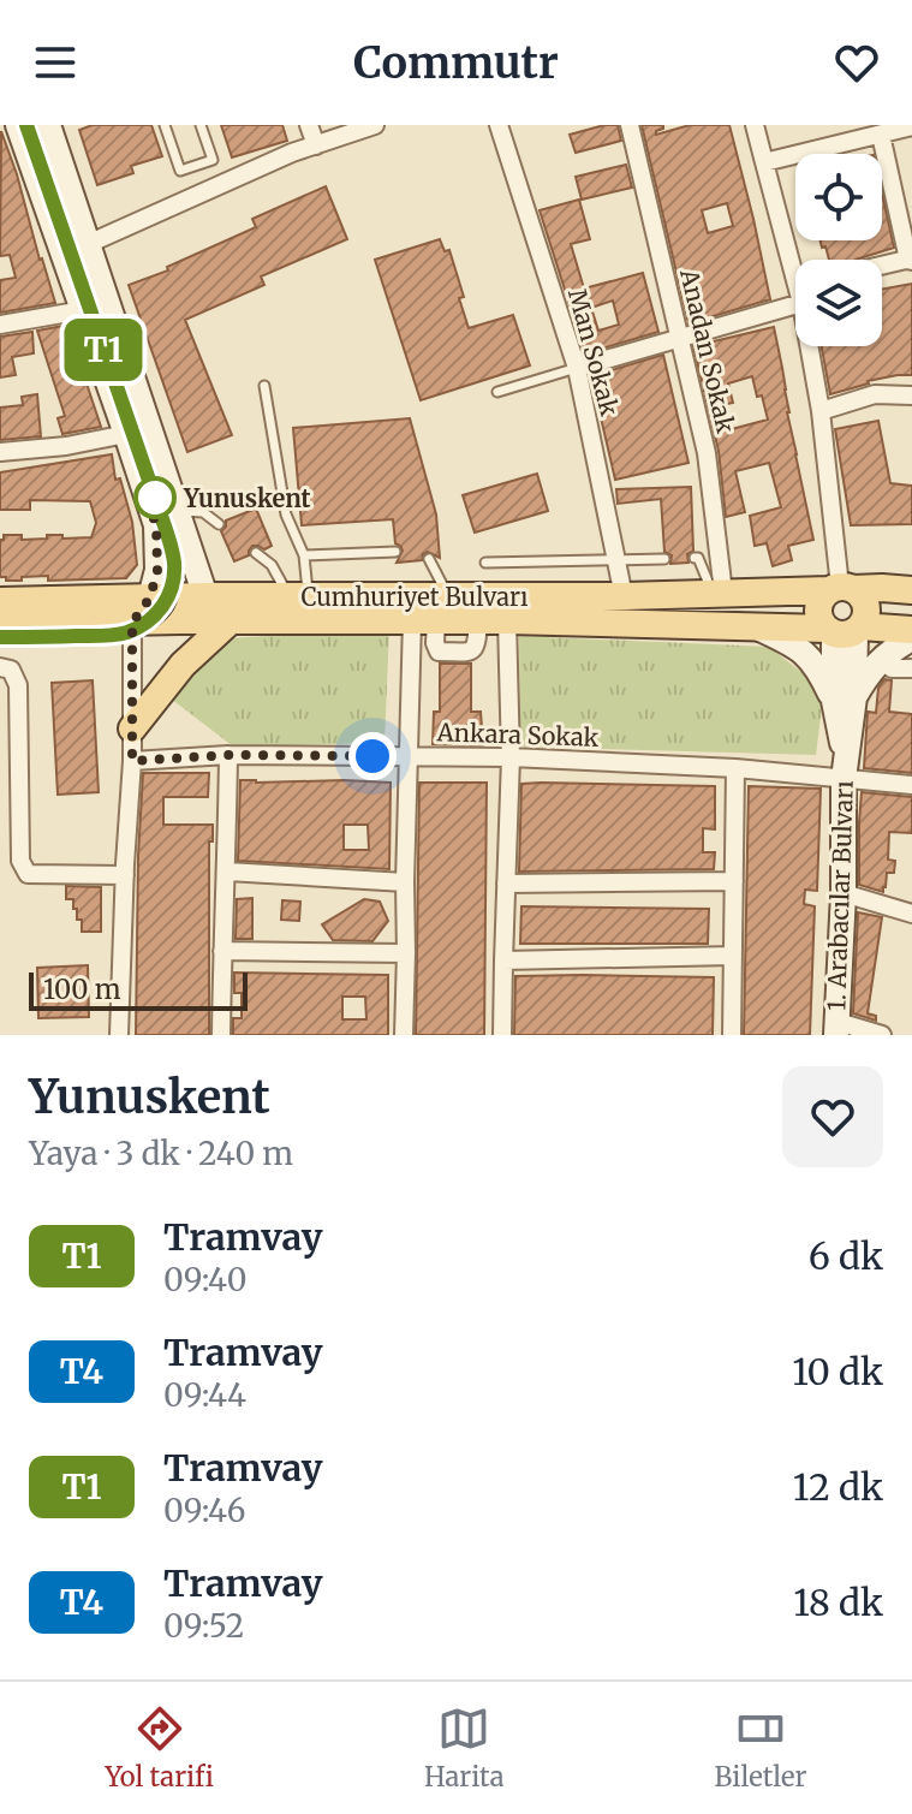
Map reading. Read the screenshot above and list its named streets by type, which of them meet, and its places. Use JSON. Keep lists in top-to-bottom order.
{
  "streets": {
    "main road": ["Cumhuriyet Bulvarı", "1. Arabacılar Bulvarı"],
    "street": ["Anadan Sokak", "Man Sokak", "Ankara Sokak"]
  },
  "crossings": [
    ["Anadan Sokak", "Cumhuriyet Bulvarı"],
    ["Man Sokak", "Cumhuriyet Bulvarı"],
    ["Cumhuriyet Bulvarı", "1. Arabacılar Bulvarı"],
    ["Ankara Sokak", "1. Arabacılar Bulvarı"]
  ],
  "places": ["Yunuskent"],
  "lines": ["tram line T1"],
  "scale_bar": "100 m",
  "page": {
    "header": "Commutr",
    "on_map": "T1",
    "scale": "100 m",
    "heading": ["Yunuskent", "Yaya · 3 dk · 240 m"],
    "list": [
      {
        "mark": "T1",
        "name": "Tramvay",
        "note": "09:40",
        "value": "6 dk"
      },
      {
        "mark": "T4",
        "name": "Tramvay",
        "note": "09:44",
        "value": "10 dk"
      },
      {
        "mark": "T1",
        "name": "Tramvay",
        "note": "09:46",
        "value": "12 dk"
      },
      {
        "mark": "T4",
        "name": "Tramvay",
        "note": "09:52",
        "value": "18 dk"
      }
    ],
    "tabs": ["Yol tarifi", "Harita", "Biletler"]
  }
}
